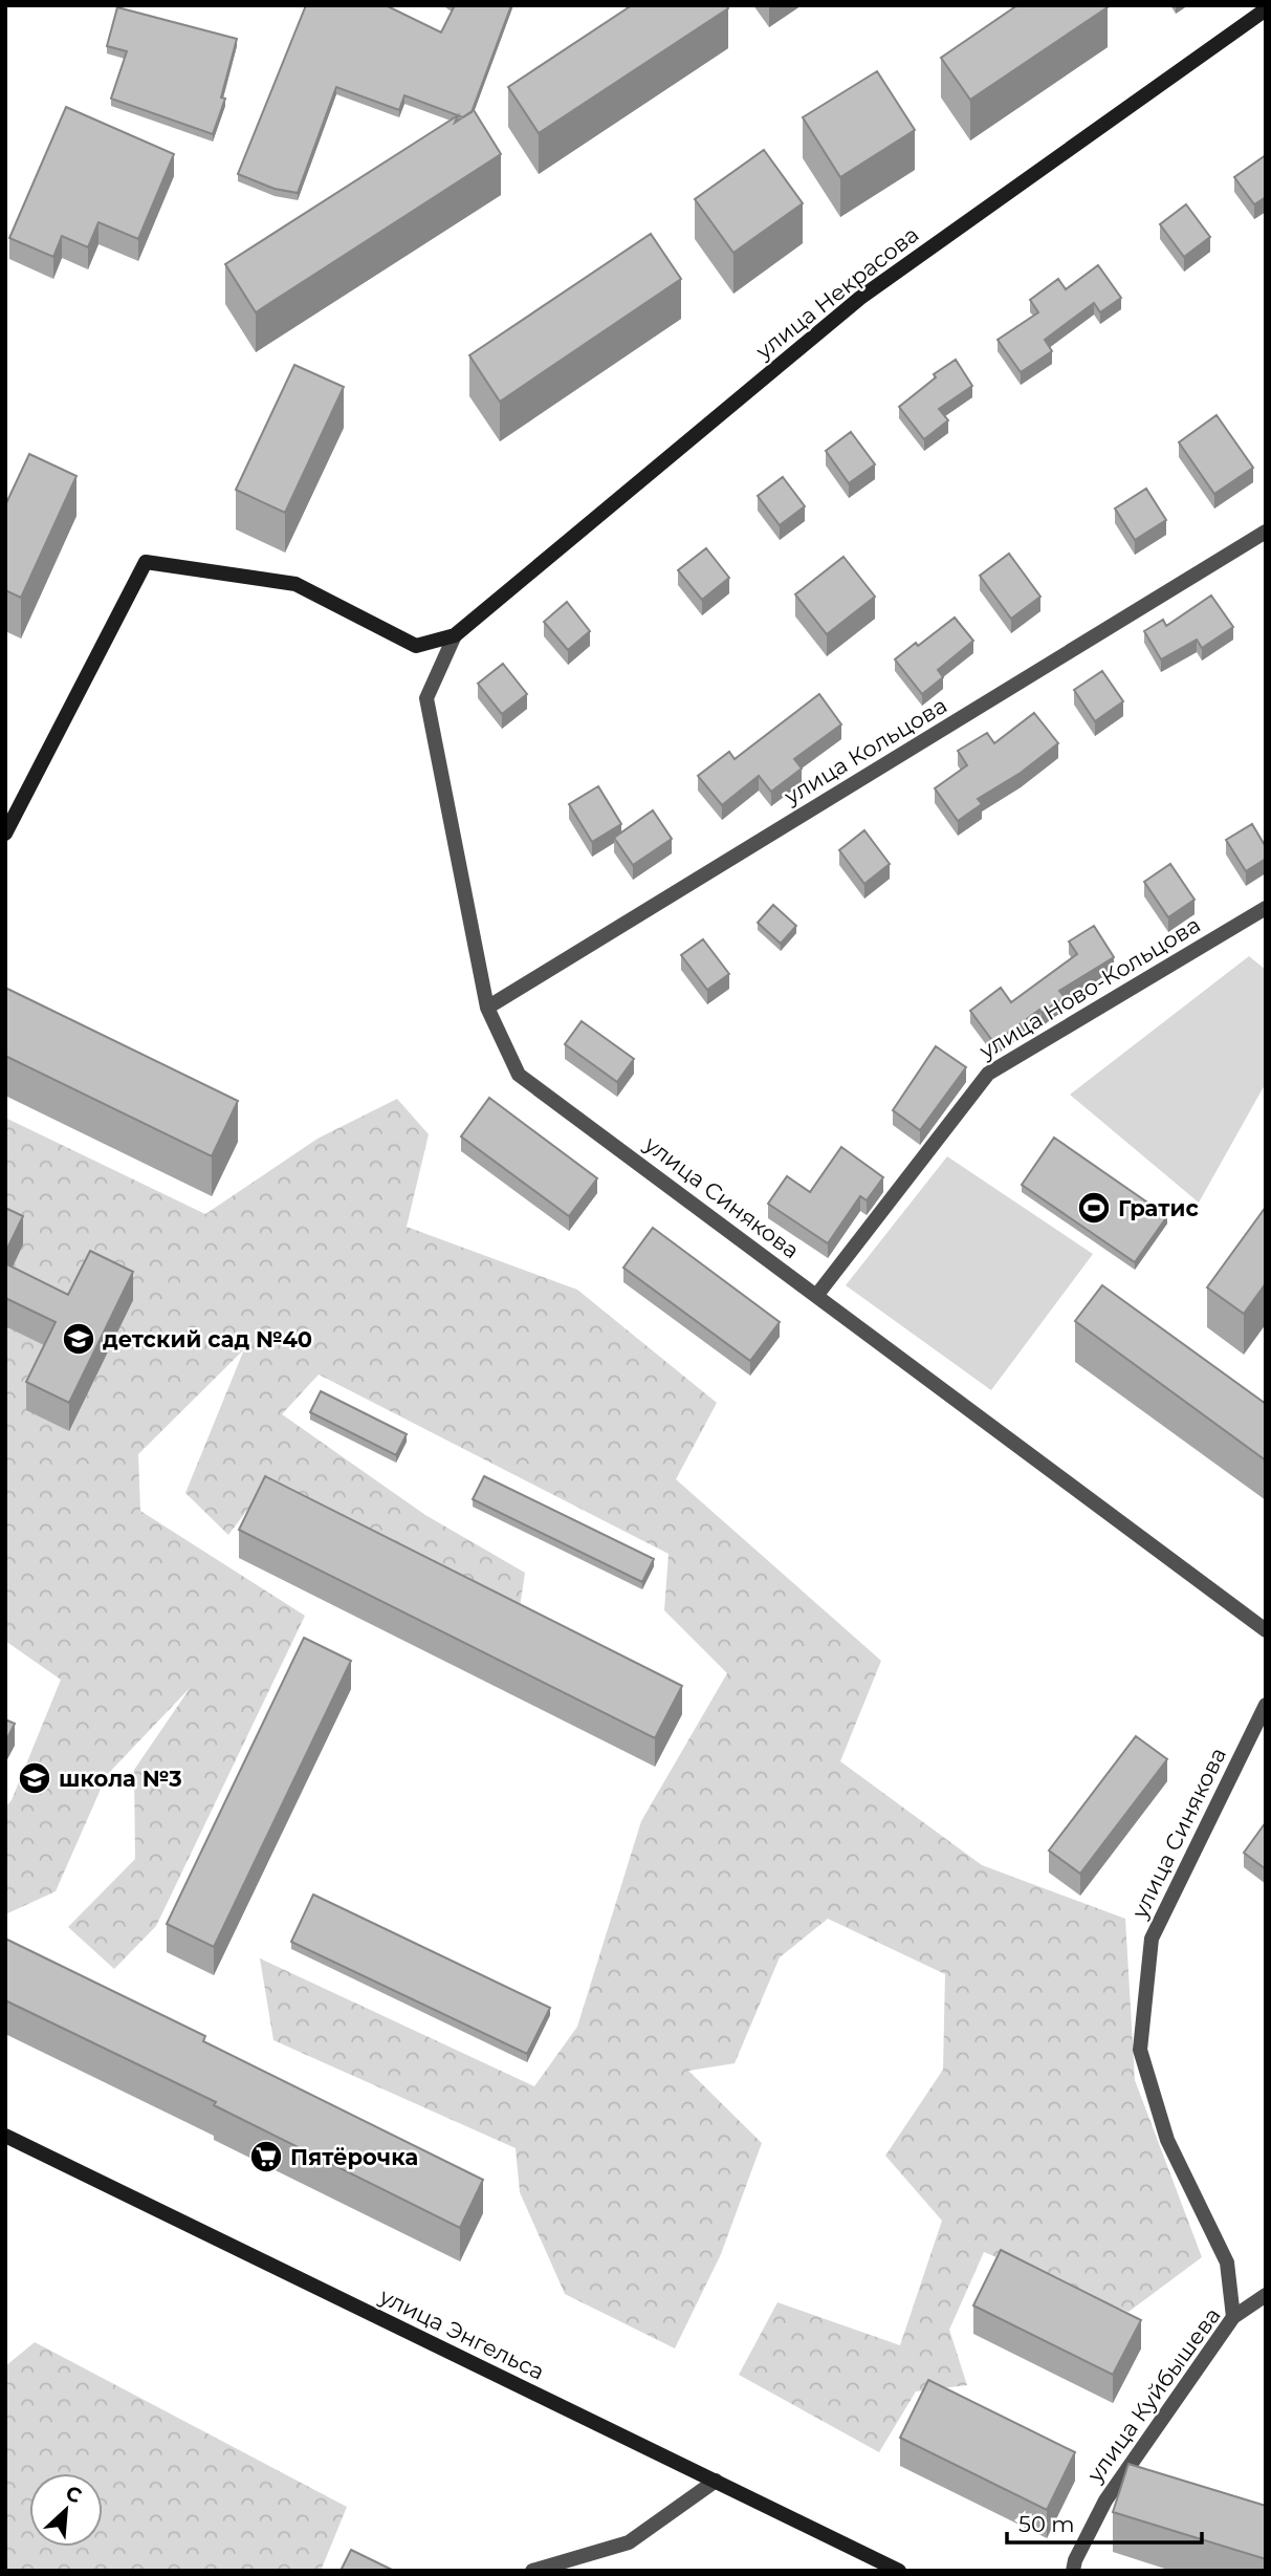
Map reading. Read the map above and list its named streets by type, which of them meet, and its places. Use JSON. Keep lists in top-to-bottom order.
{
  "streets": {
    "street": [
      "улица Некрасова",
      "улица Кольцова",
      "улица Ново-Кольцова",
      "улица Синякова",
      "улица Энгельса",
      "улица Куйбышева"
    ]
  },
  "crossings": [
    ["улица Некрасова", "улица Синякова"],
    ["улица Кольцова", "улица Синякова"],
    ["улица Ново-Кольцова", "улица Синякова"],
    ["улица Синякова", "улица Куйбышева"]
  ],
  "places": {
    "sports": ["Гратис"],
    "school or university": ["детский сад №40", "школа №3"],
    "supermarket": ["Пятёрочка"]
  },
  "scale_bar": "50 m",
  "north": "top right"
}
